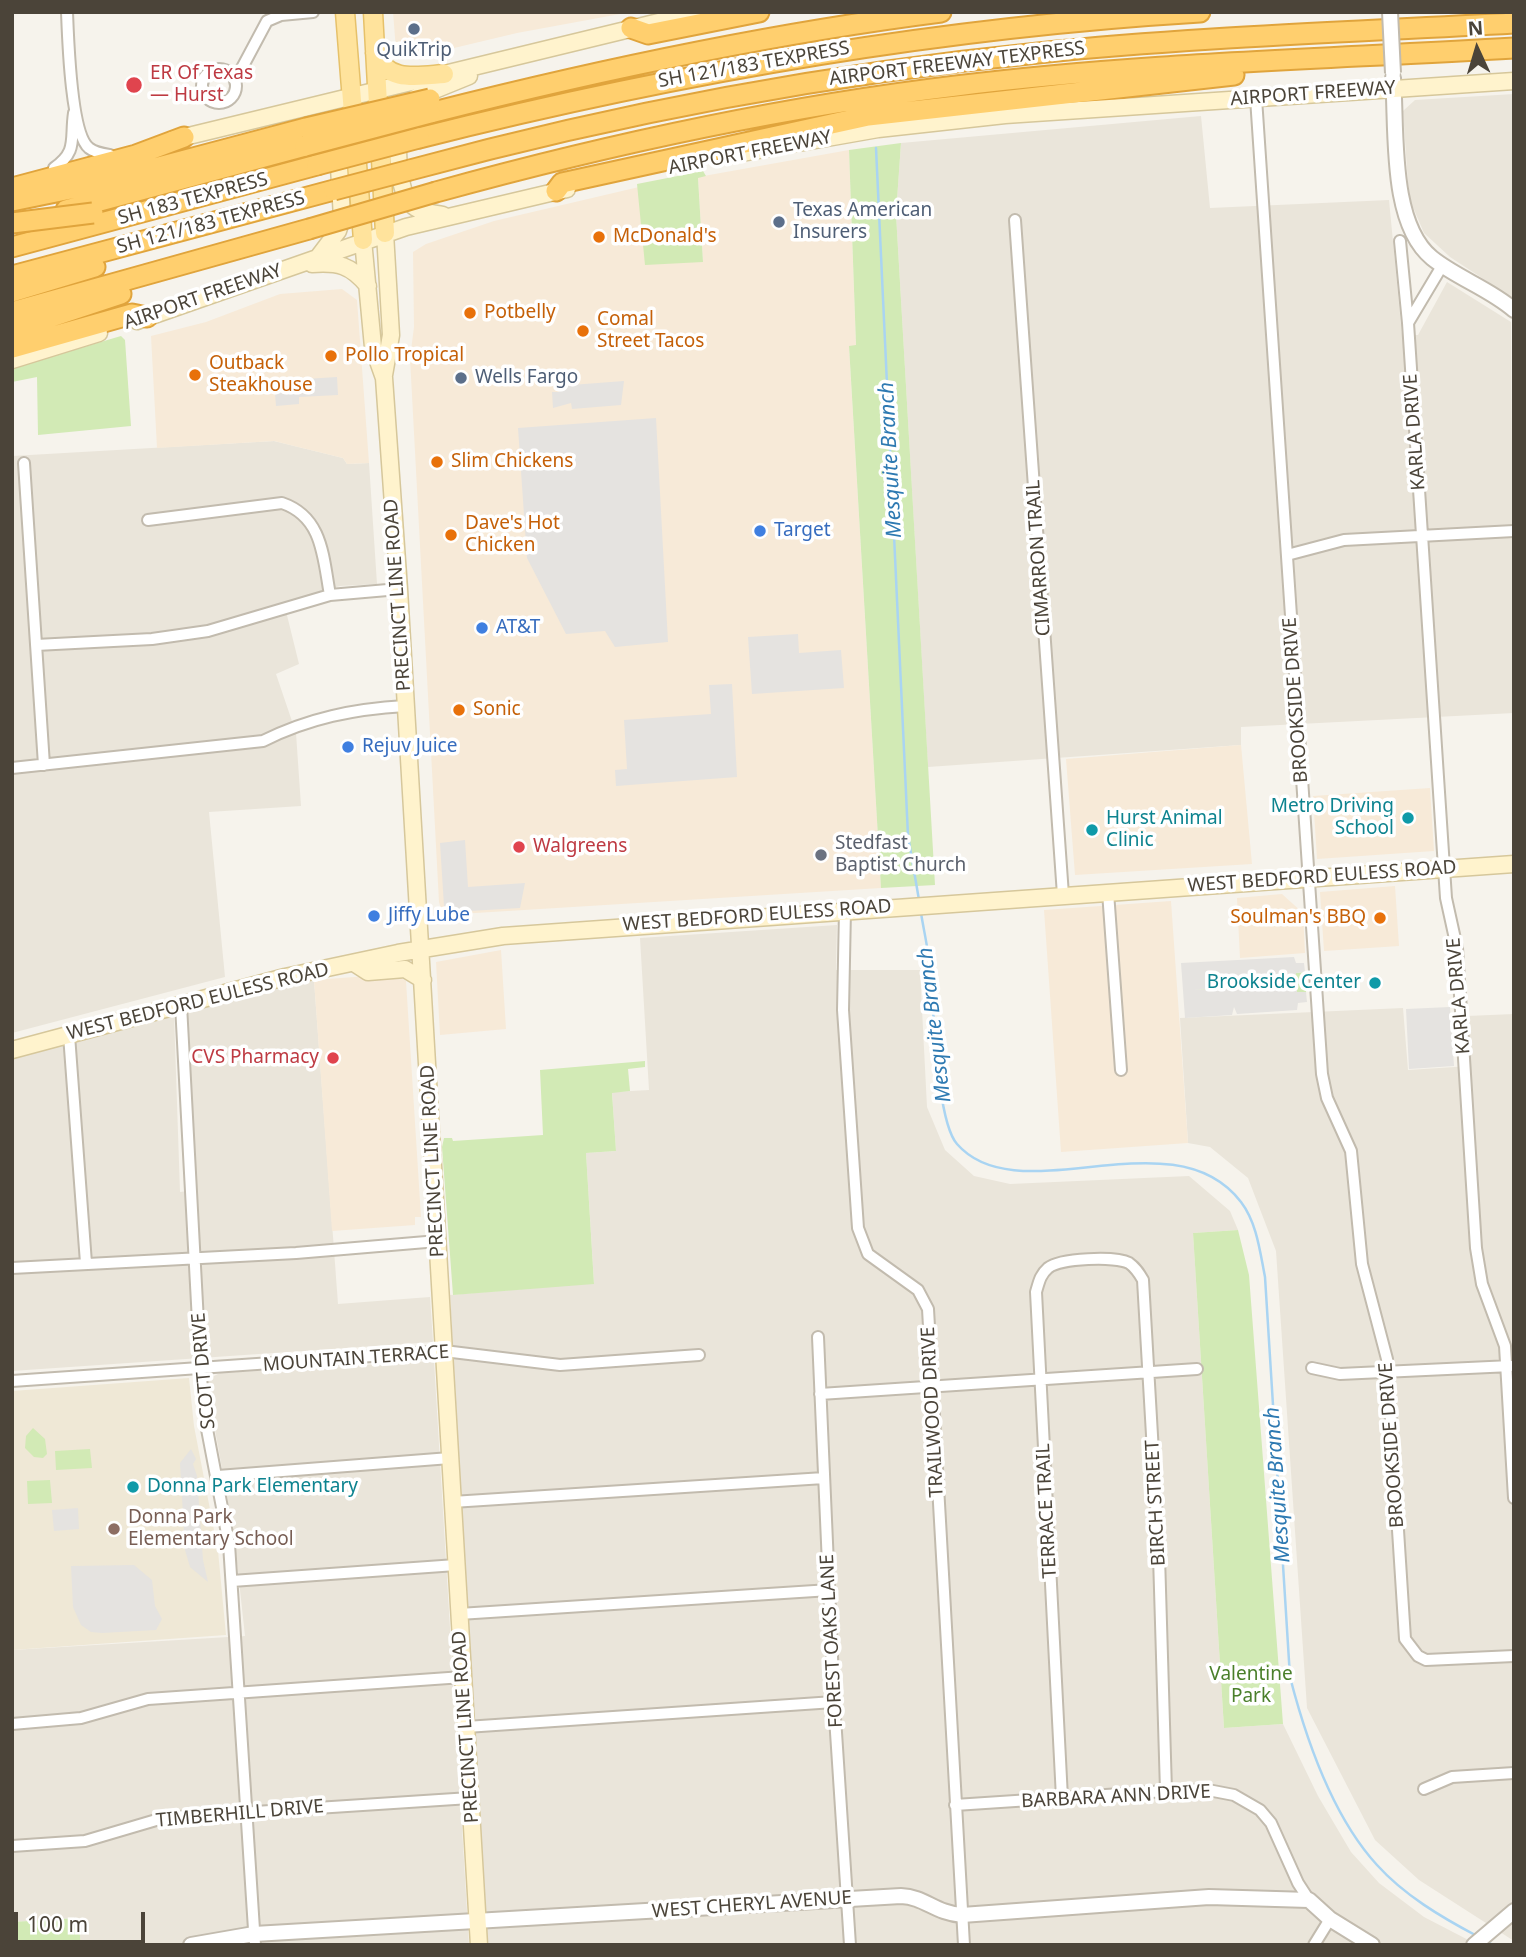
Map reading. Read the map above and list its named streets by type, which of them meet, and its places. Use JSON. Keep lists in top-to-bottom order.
{
  "streets": {
    "highway": [
      "AIRPORT FREEWAY TEXPRESS",
      "SH 121/183 TEXPRESS",
      "AIRPORT FREEWAY",
      "SH 183 TEXPRESS"
    ],
    "main road": ["PRECINCT LINE ROAD", "WEST BEDFORD EULESS ROAD"],
    "street": [
      "KARLA DRIVE",
      "CIMARRON TRAIL",
      "BROOKSIDE DRIVE",
      "MOUNTAIN TERRACE",
      "SCOTT DRIVE",
      "TRAILWOOD DRIVE",
      "BIRCH STREET",
      "TERRACE TRAIL",
      "FOREST OAKS LANE",
      "BARBARA ANN DRIVE",
      "TIMBERHILL DRIVE",
      "WEST CHERYL AVENUE"
    ]
  },
  "crossings": [
    ["AIRPORT FREEWAY TEXPRESS", "SH 121/183 TEXPRESS"],
    ["SH 121/183 TEXPRESS", "SH 183 TEXPRESS"],
    ["AIRPORT FREEWAY", "PRECINCT LINE ROAD"],
    ["AIRPORT FREEWAY", "BROOKSIDE DRIVE"],
    ["KARLA DRIVE", "WEST BEDFORD EULESS ROAD"],
    ["CIMARRON TRAIL", "WEST BEDFORD EULESS ROAD"],
    ["PRECINCT LINE ROAD", "WEST BEDFORD EULESS ROAD"],
    ["PRECINCT LINE ROAD", "MOUNTAIN TERRACE"],
    ["PRECINCT LINE ROAD", "TIMBERHILL DRIVE"],
    ["PRECINCT LINE ROAD", "WEST CHERYL AVENUE"],
    ["BROOKSIDE DRIVE", "WEST BEDFORD EULESS ROAD"],
    ["WEST BEDFORD EULESS ROAD", "SCOTT DRIVE"],
    ["WEST BEDFORD EULESS ROAD", "TRAILWOOD DRIVE"],
    ["MOUNTAIN TERRACE", "SCOTT DRIVE"],
    ["SCOTT DRIVE", "TIMBERHILL DRIVE"],
    ["SCOTT DRIVE", "WEST CHERYL AVENUE"],
    ["TRAILWOOD DRIVE", "BARBARA ANN DRIVE"],
    ["TRAILWOOD DRIVE", "WEST CHERYL AVENUE"],
    ["BIRCH STREET", "TERRACE TRAIL"],
    ["BIRCH STREET", "BARBARA ANN DRIVE"],
    ["TERRACE TRAIL", "BARBARA ANN DRIVE"],
    ["FOREST OAKS LANE", "WEST CHERYL AVENUE"],
    ["BARBARA ANN DRIVE", "WEST CHERYL AVENUE"]
  ],
  "water": ["Mesquite Branch"],
  "parks": ["Valentine Park"],
  "places": [
    "QuikTrip",
    "ER Of Texas — Hurst",
    "Texas American Insurers",
    "McDonald's",
    "Potbelly",
    "Comal Street Tacos",
    "Pollo Tropical",
    "Outback Steakhouse",
    "Wells Fargo",
    "Slim Chickens",
    "Target",
    "Dave's Hot Chicken",
    "AT&T",
    "Sonic",
    "Rejuv Juice",
    "Metro Driving School",
    "Hurst Animal Clinic",
    "Walgreens",
    "Stedfast Baptist Church",
    "Jiffy Lube",
    "Soulman's BBQ",
    "Brookside Center",
    "CVS Pharmacy",
    "Donna Park Elementary",
    "Donna Park Elementary School"
  ],
  "scale_bar": "100 m",
  "north": "top"
}
